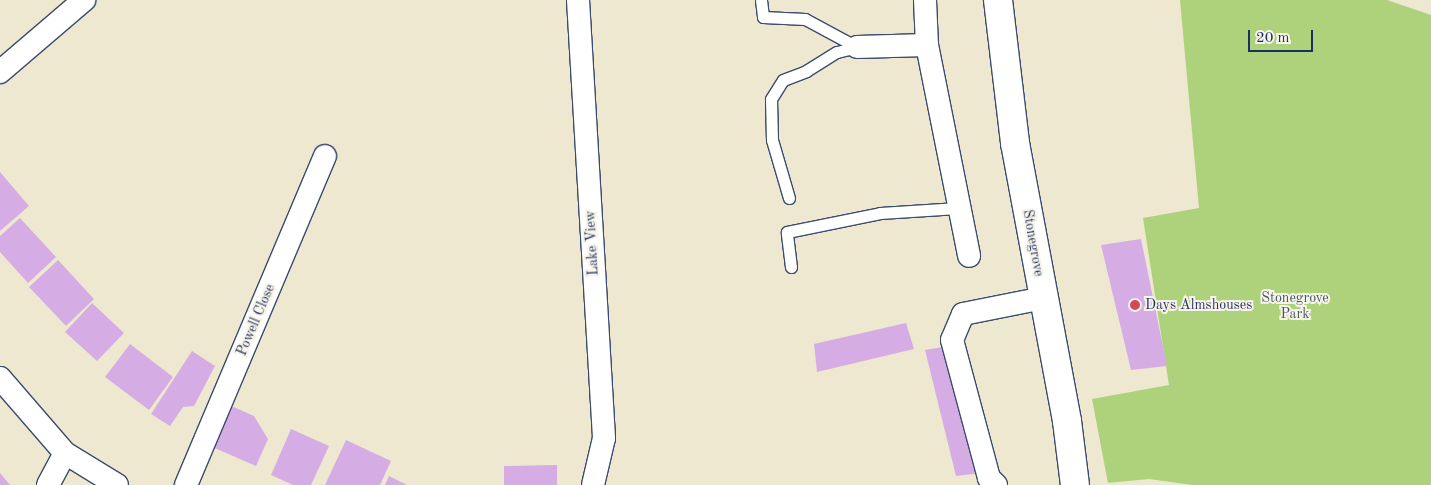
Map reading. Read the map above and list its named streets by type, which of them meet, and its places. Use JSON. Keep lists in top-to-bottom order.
{
  "streets": {
    "main road": ["Stonegrove"],
    "street": ["Lake View", "Powell Close"]
  },
  "parks": ["Stonegrove Park"],
  "places": ["Days Almshouses"],
  "scale_bar": "20 m"
}
